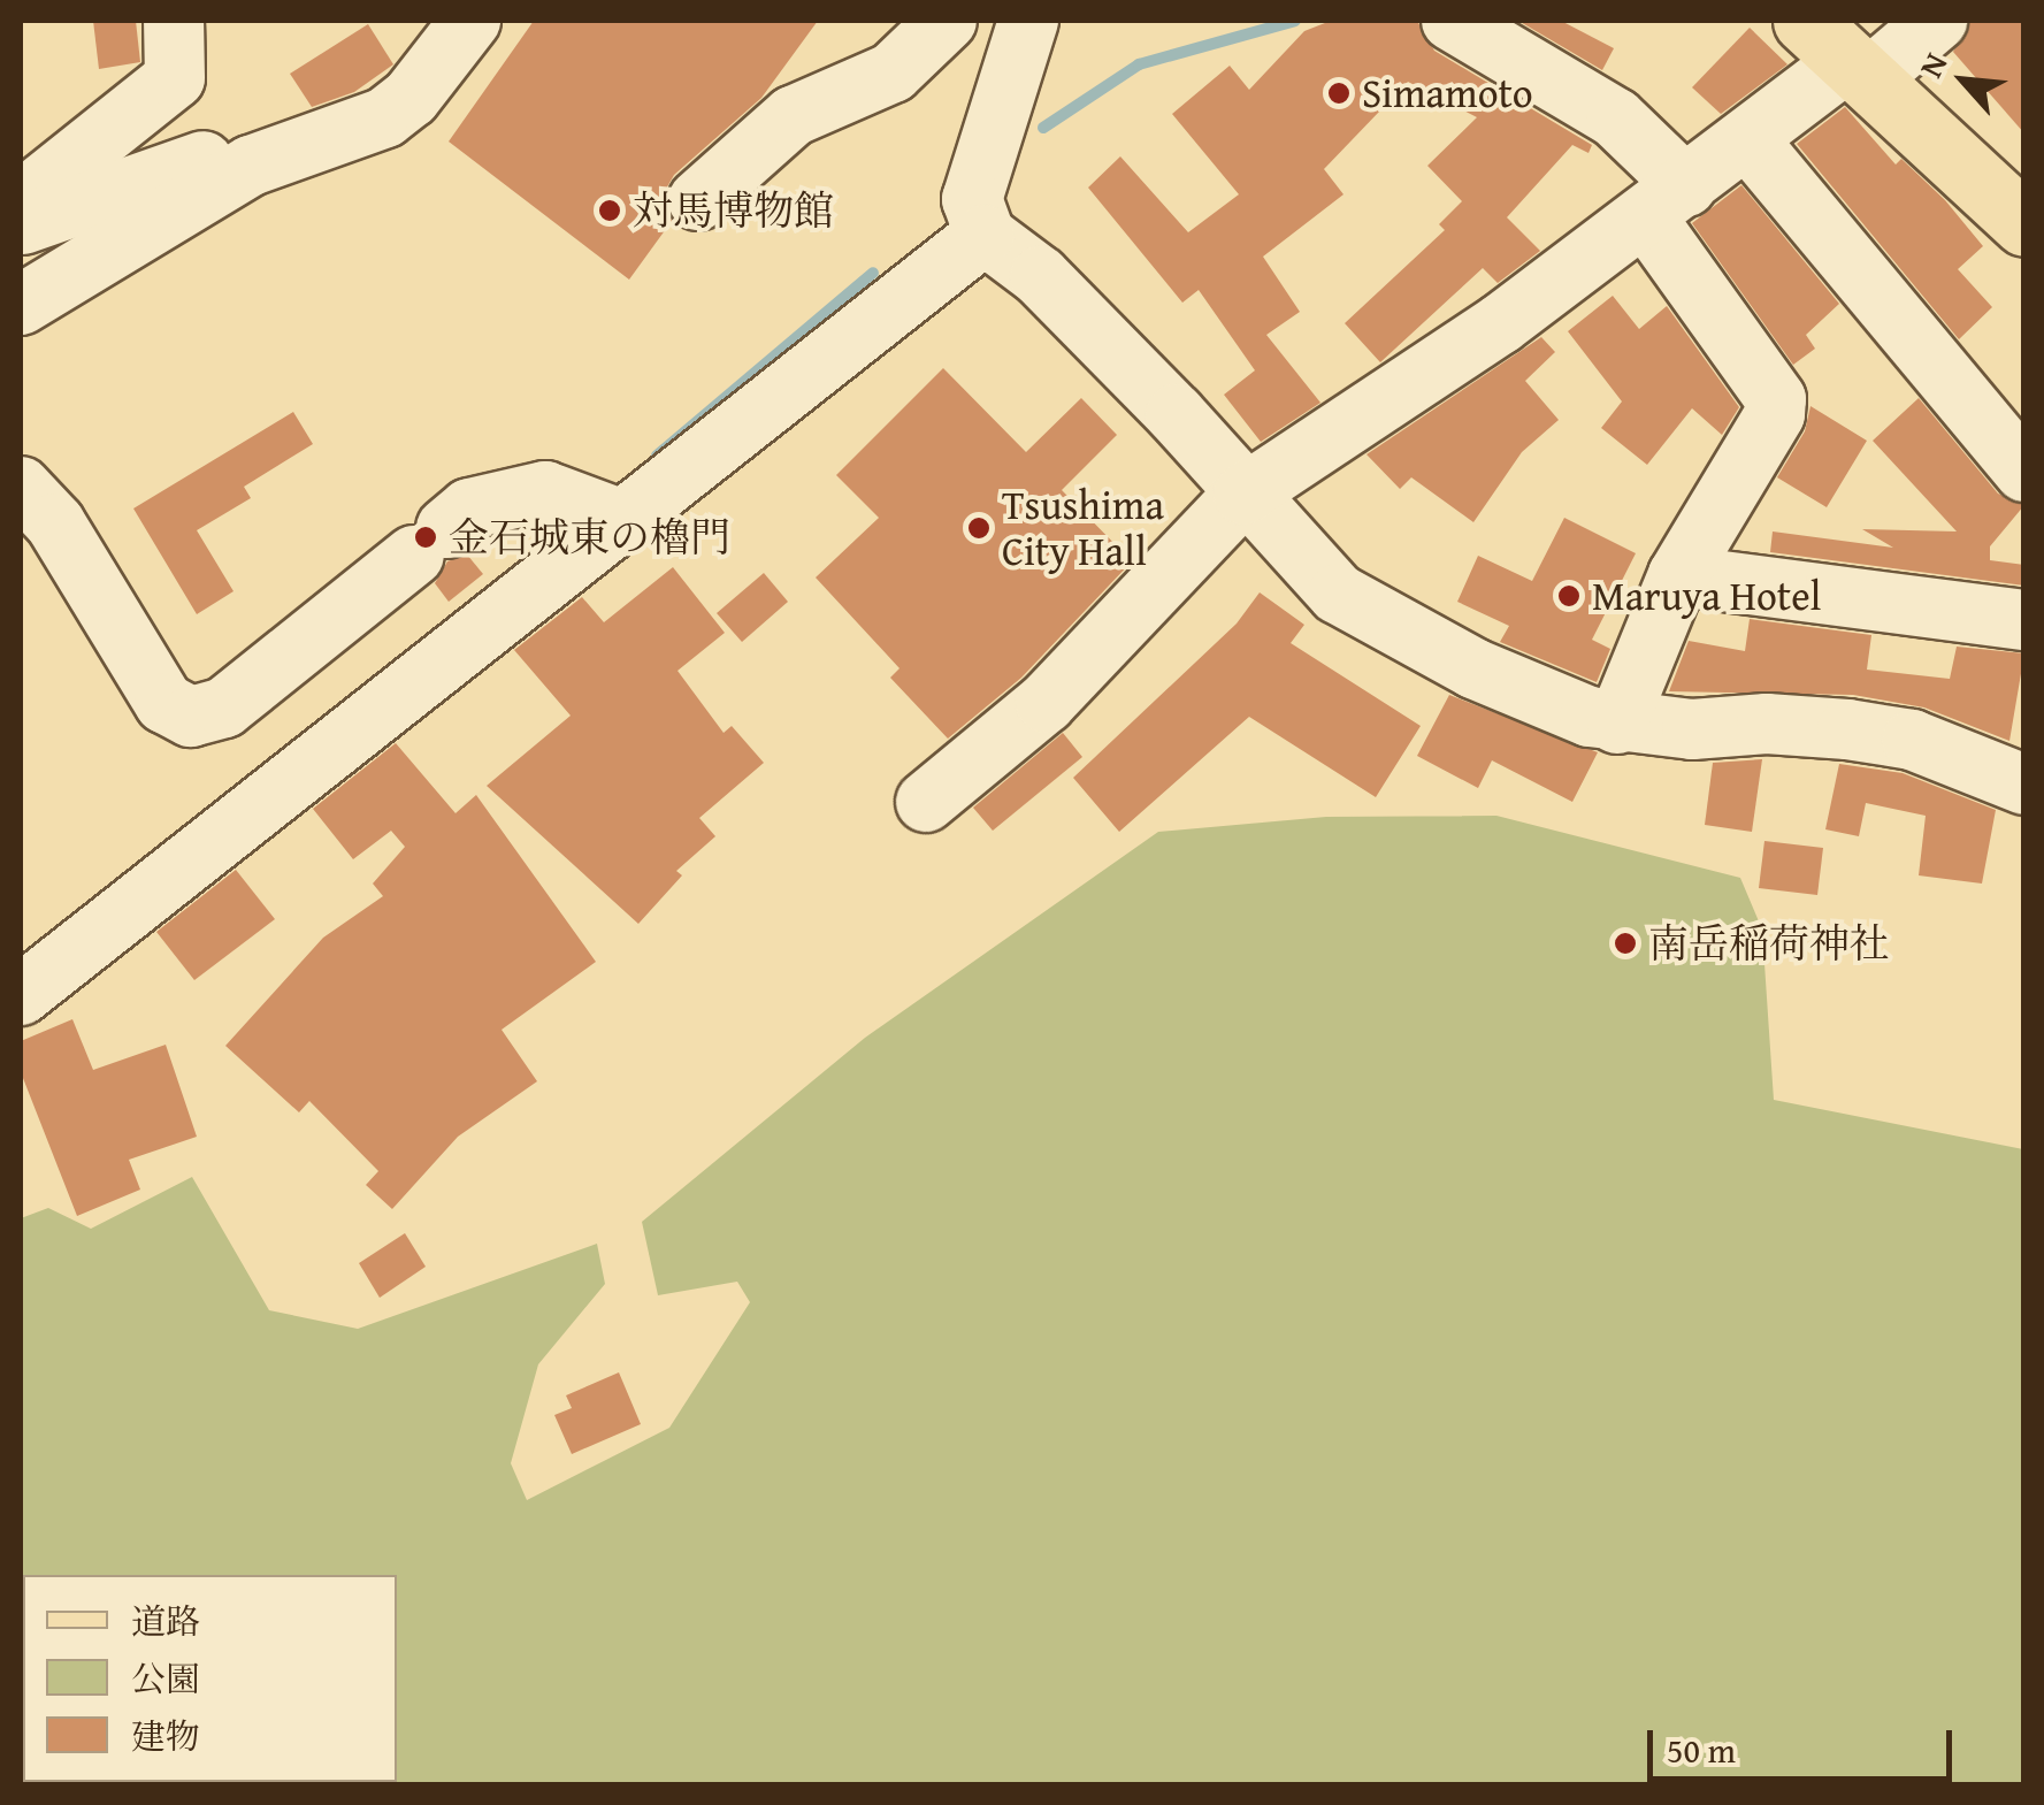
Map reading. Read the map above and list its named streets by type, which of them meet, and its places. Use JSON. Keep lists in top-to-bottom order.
{
  "places": [
    "Simamoto",
    "対馬博物館",
    "Tsushima City Hall",
    "金石城東の櫓門",
    "Maruya Hotel",
    "南岳稲荷神社"
  ],
  "legend": ["道路", "公園", "建物"],
  "scale_bar": "50 m",
  "north": "top left"
}
